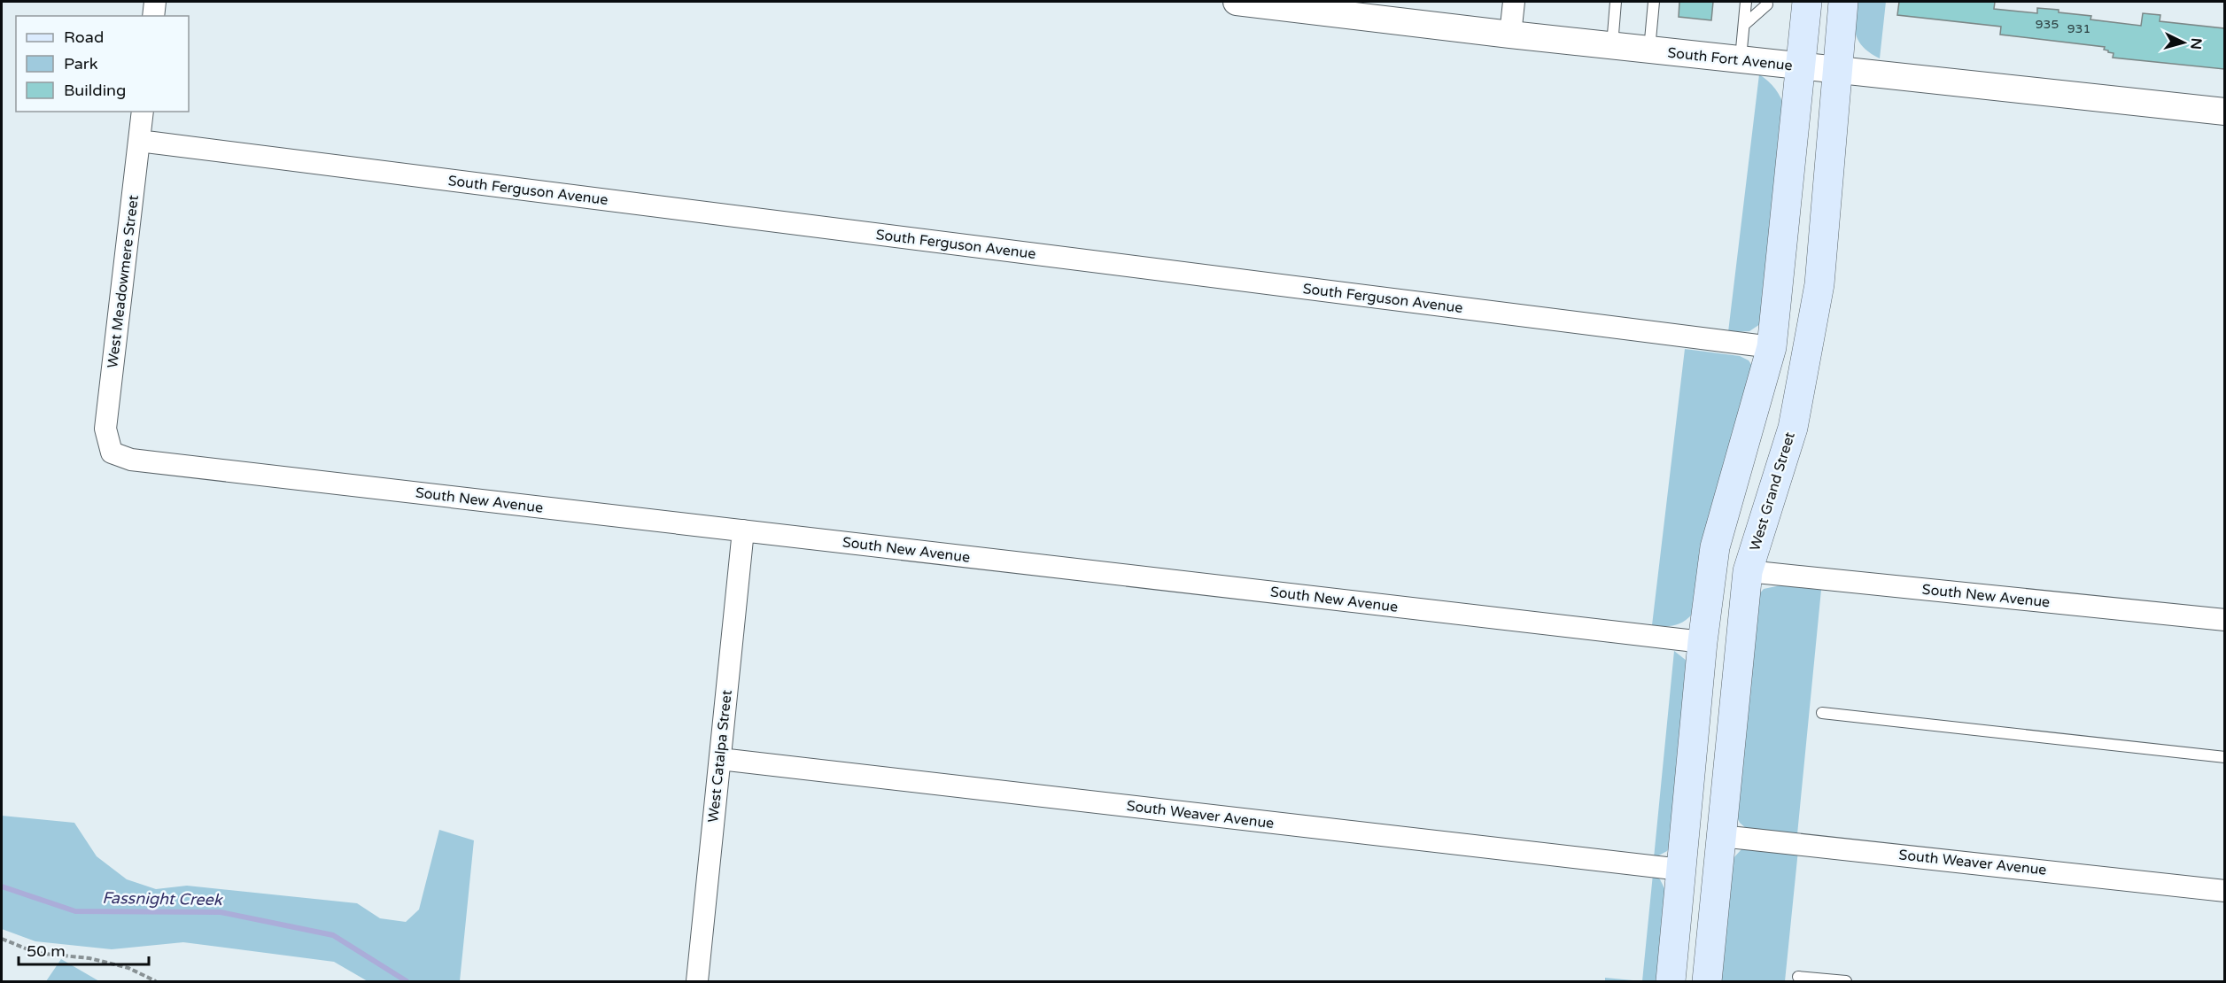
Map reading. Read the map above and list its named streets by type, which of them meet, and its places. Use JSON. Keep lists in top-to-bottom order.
{
  "streets": {
    "main road": ["West Grand Street"],
    "street": [
      "South Fort Avenue",
      "South Ferguson Avenue",
      "West Meadowmere Street",
      "South New Avenue",
      "West Catalpa Street",
      "South Weaver Avenue"
    ]
  },
  "crossings": [
    ["South Fort Avenue", "West Grand Street"],
    ["South Ferguson Avenue", "West Meadowmere Street"],
    ["West Meadowmere Street", "South New Avenue"],
    ["West Grand Street", "South New Avenue"],
    ["West Grand Street", "South Weaver Avenue"],
    ["South New Avenue", "West Catalpa Street"],
    ["West Catalpa Street", "South Weaver Avenue"]
  ],
  "water": ["Fassnight Creek"],
  "house_numbers": ["935", "931"],
  "legend": ["Road", "Park", "Building"],
  "scale_bar": "50 m",
  "north": "right"
}
